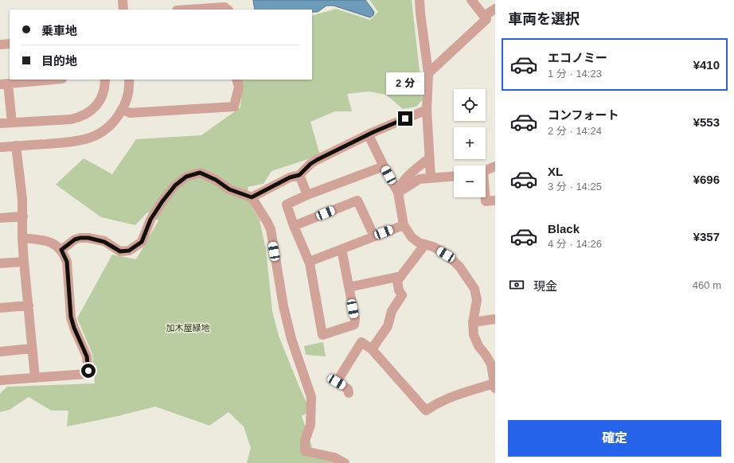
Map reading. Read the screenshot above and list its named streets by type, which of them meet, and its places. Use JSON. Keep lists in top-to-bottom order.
{
  "parks": ["加木屋緑地"],
  "page": {
    "heading": "車両を選択",
    "banner": ["乗車地", "目的地"],
    "list": [
      {
        "name": "エコノミー",
        "note": "1 分 · 14:23",
        "value": "¥410"
      },
      {
        "name": "コンフォート",
        "note": "2 分 · 14:24",
        "value": "¥553"
      },
      {
        "name": "XL",
        "note": "3 分 · 14:25",
        "value": "¥696"
      },
      {
        "name": "Black",
        "note": "4 分 · 14:26",
        "value": "¥357"
      }
    ],
    "bubble": "2 分",
    "map_buttons": ["+", "−"],
    "pay": ["現金", "460 m"],
    "buttons": "確定"
  }
}
